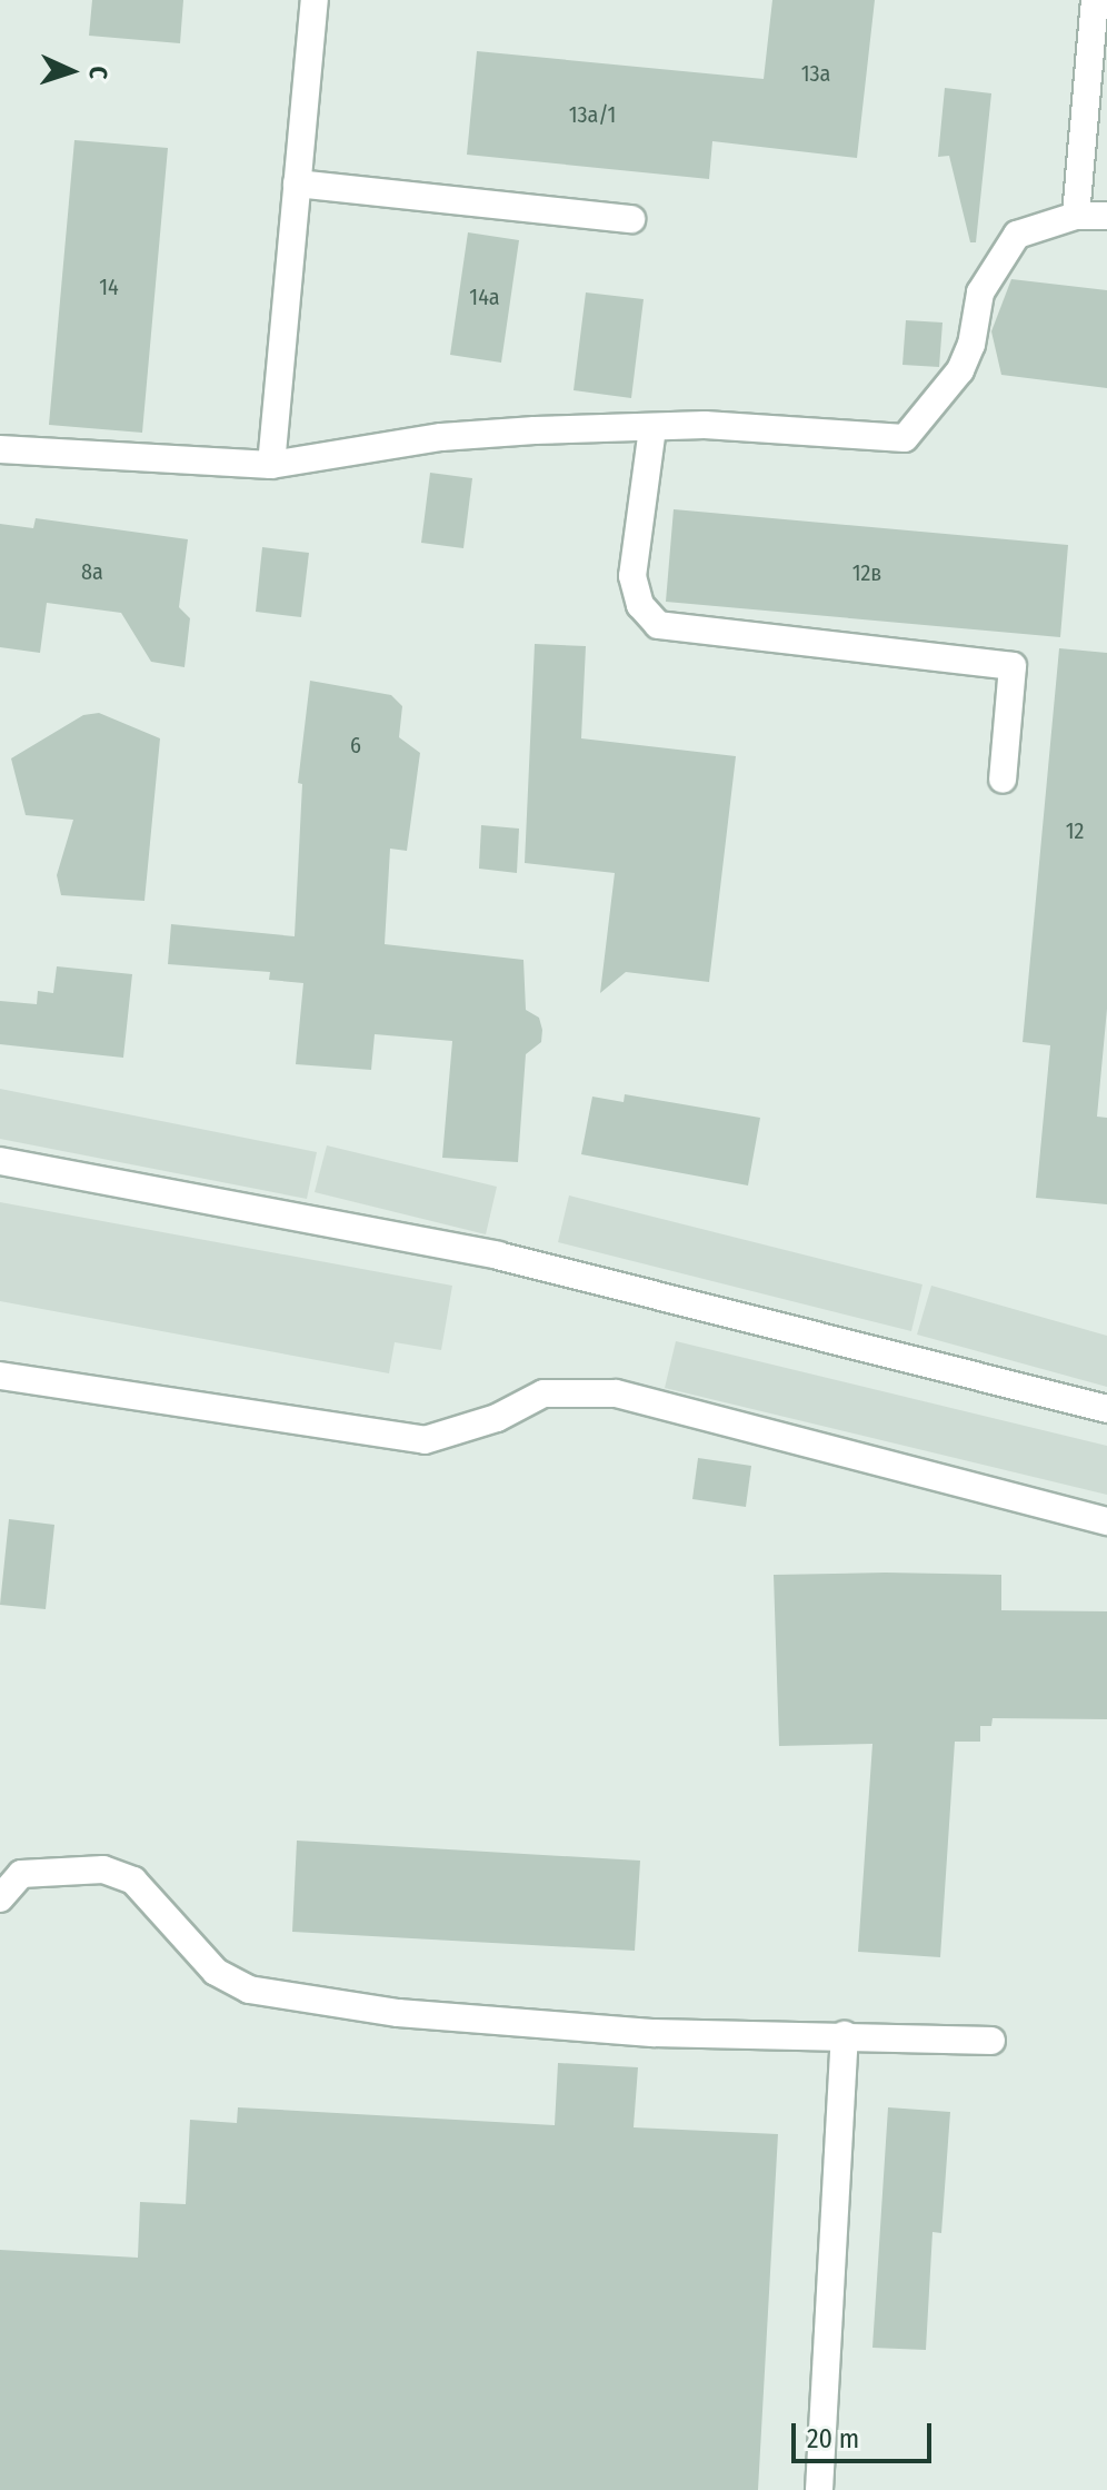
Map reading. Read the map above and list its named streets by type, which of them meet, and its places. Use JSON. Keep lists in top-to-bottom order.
{
  "house_numbers": [
    "13а",
    "13а/1",
    "14",
    "14а",
    "8а",
    "12в",
    "6",
    "12"
  ],
  "scale_bar": "20 m",
  "north": "right"
}
